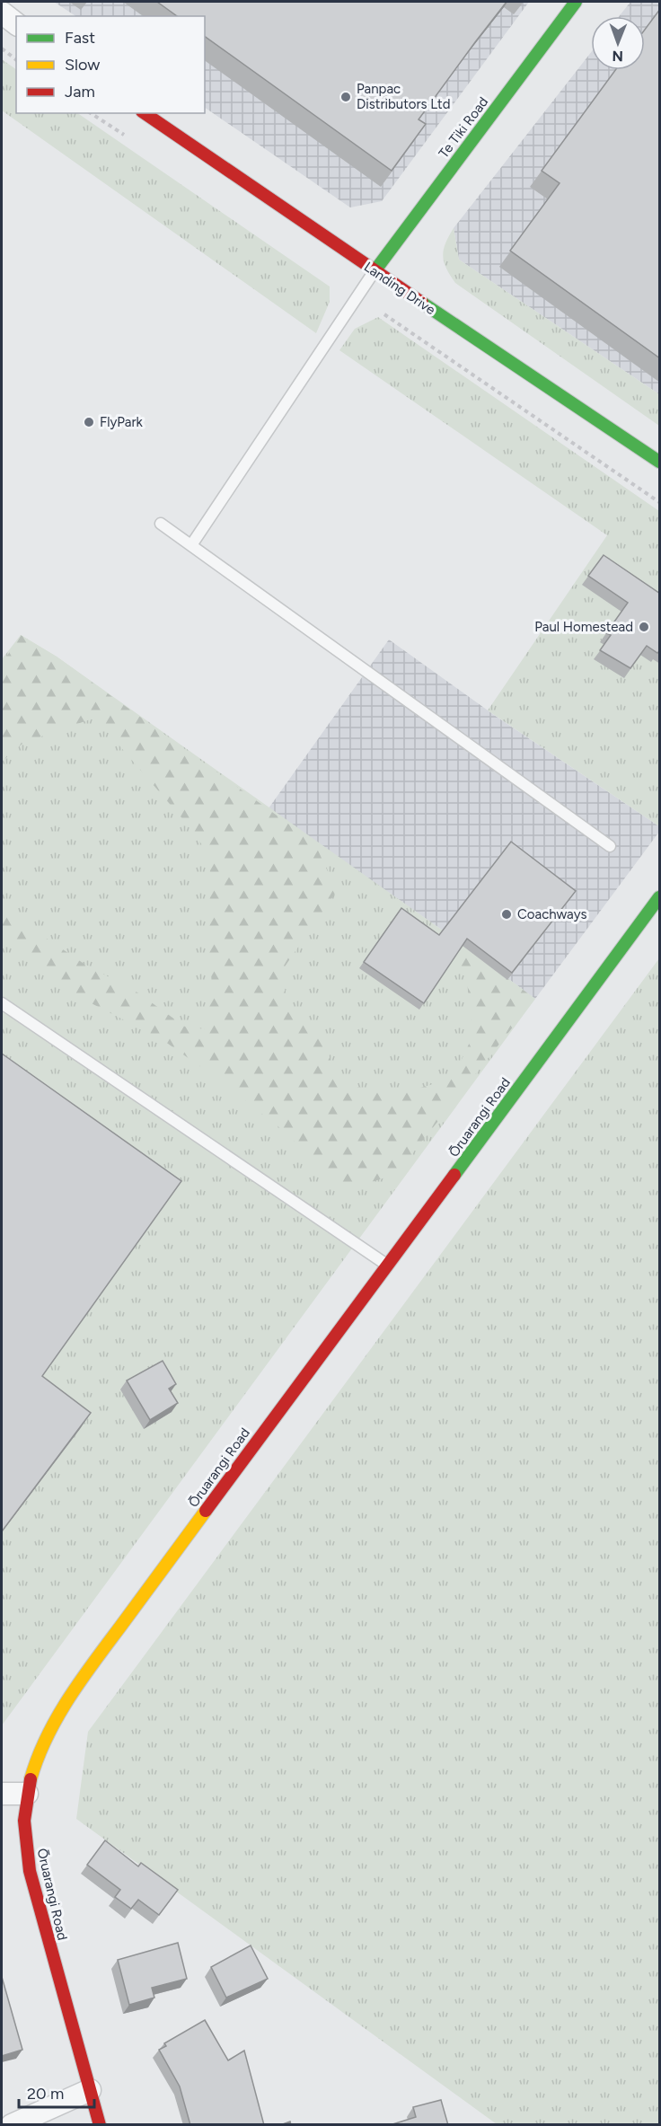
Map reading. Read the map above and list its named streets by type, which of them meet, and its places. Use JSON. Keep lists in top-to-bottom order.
{
  "streets": {
    "street": ["Te Tiki Road", "Landing Drive", "Ōruarangi Road"]
  },
  "crossings": [
    ["Te Tiki Road", "Landing Drive"]
  ],
  "places": [
    "Panpac Distributors Ltd",
    "FlyPark",
    "Paul Homestead",
    "Coachways"
  ],
  "legend": ["Fast", "Slow", "Jam"],
  "scale_bar": "20 m",
  "north": "bottom"
}
